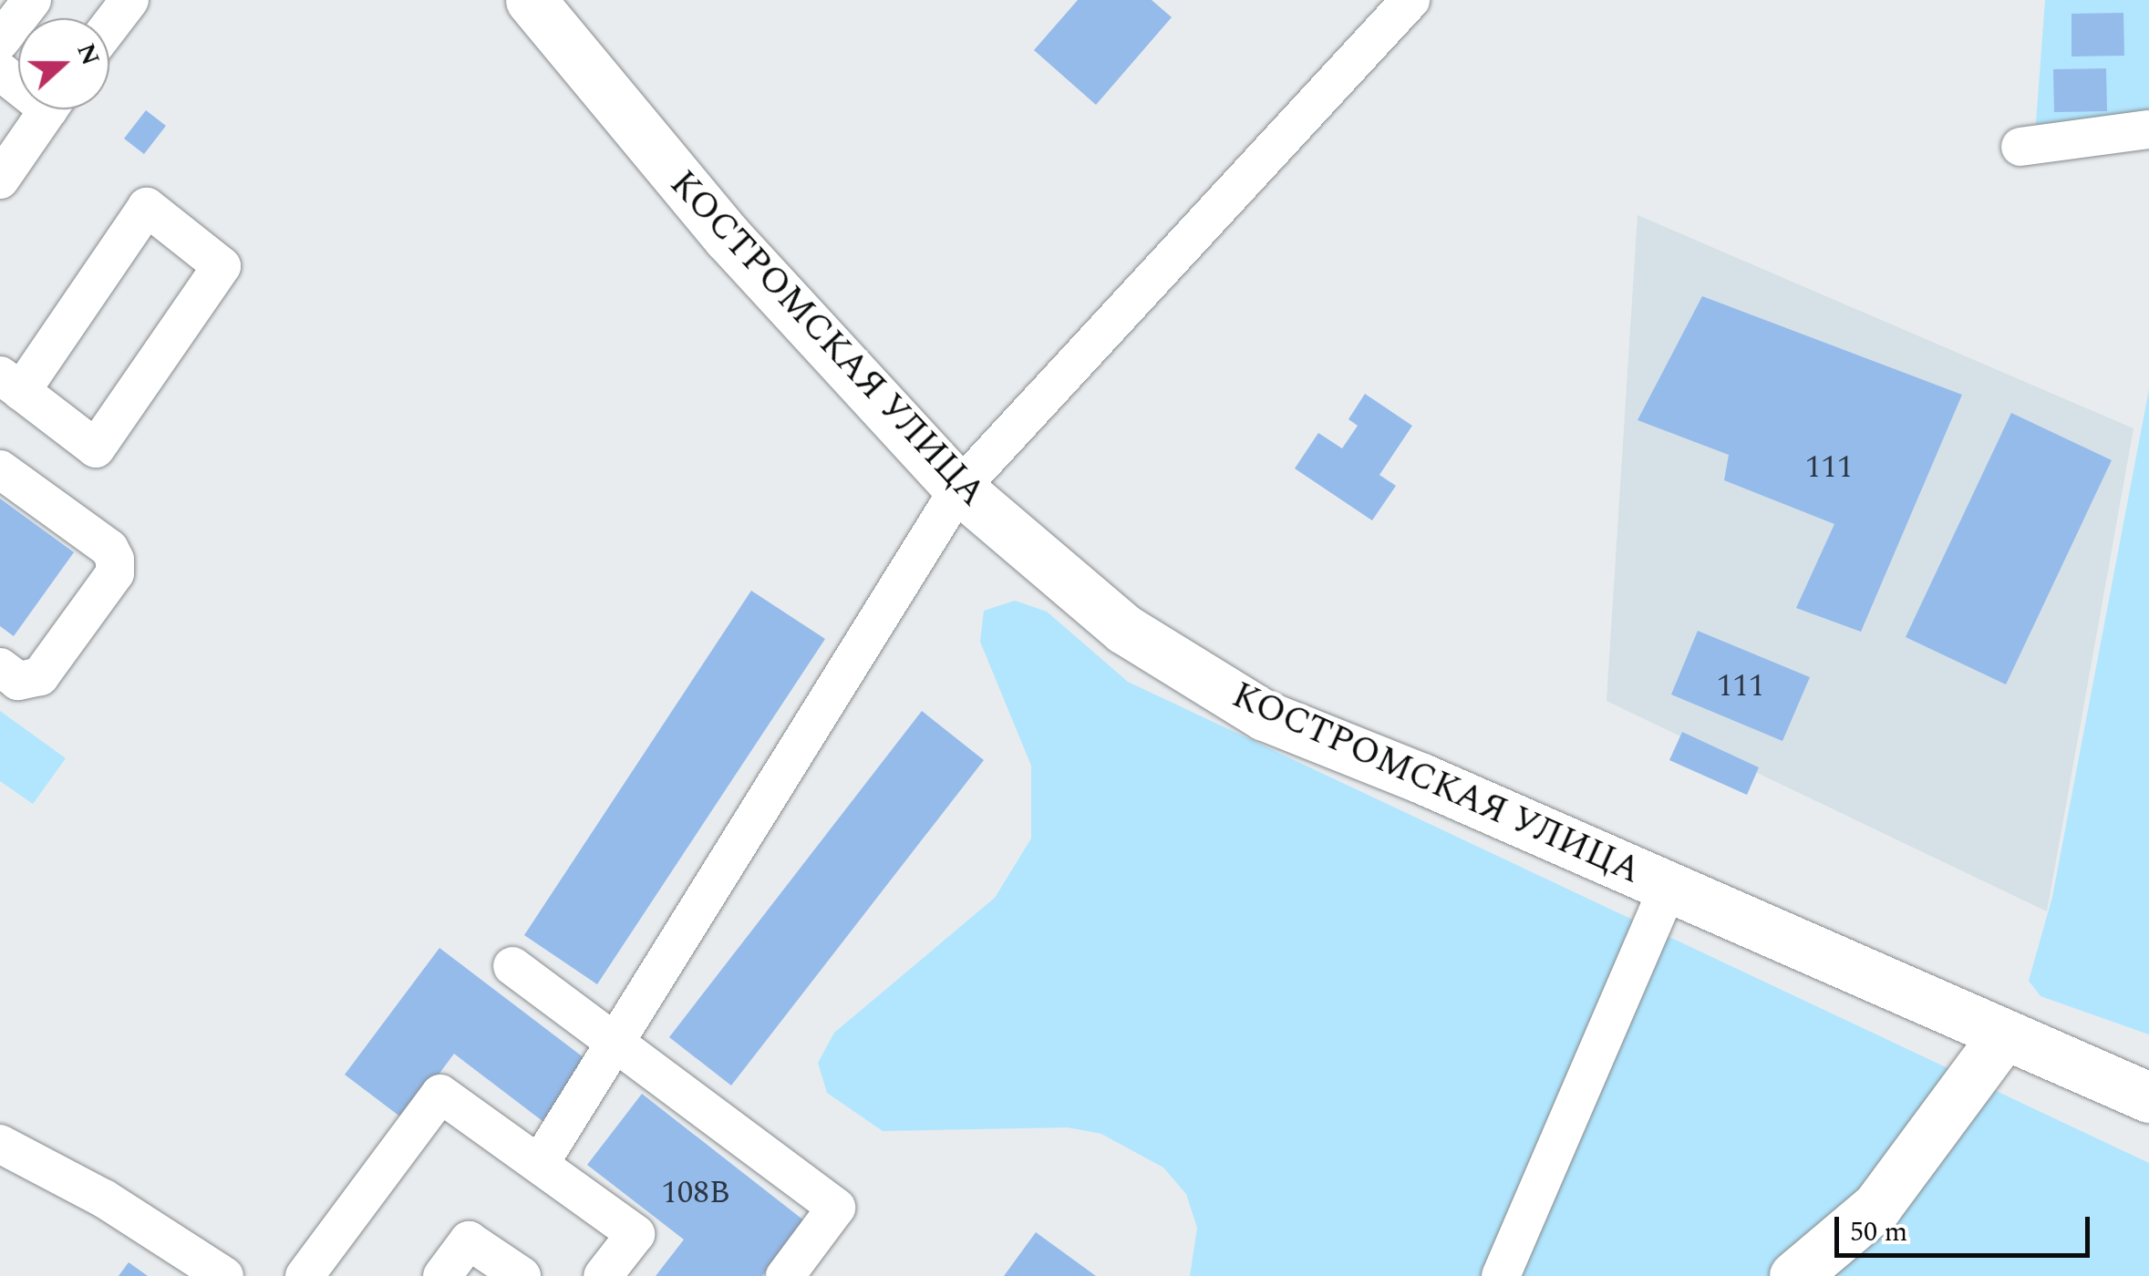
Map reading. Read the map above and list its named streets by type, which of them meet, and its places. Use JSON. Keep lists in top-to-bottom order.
{
  "streets": {
    "main road": ["КОСТРОМСКАЯ УЛИЦА"]
  },
  "house_numbers": ["111", "111", "108В"],
  "scale_bar": "50 m",
  "north": "right"
}
